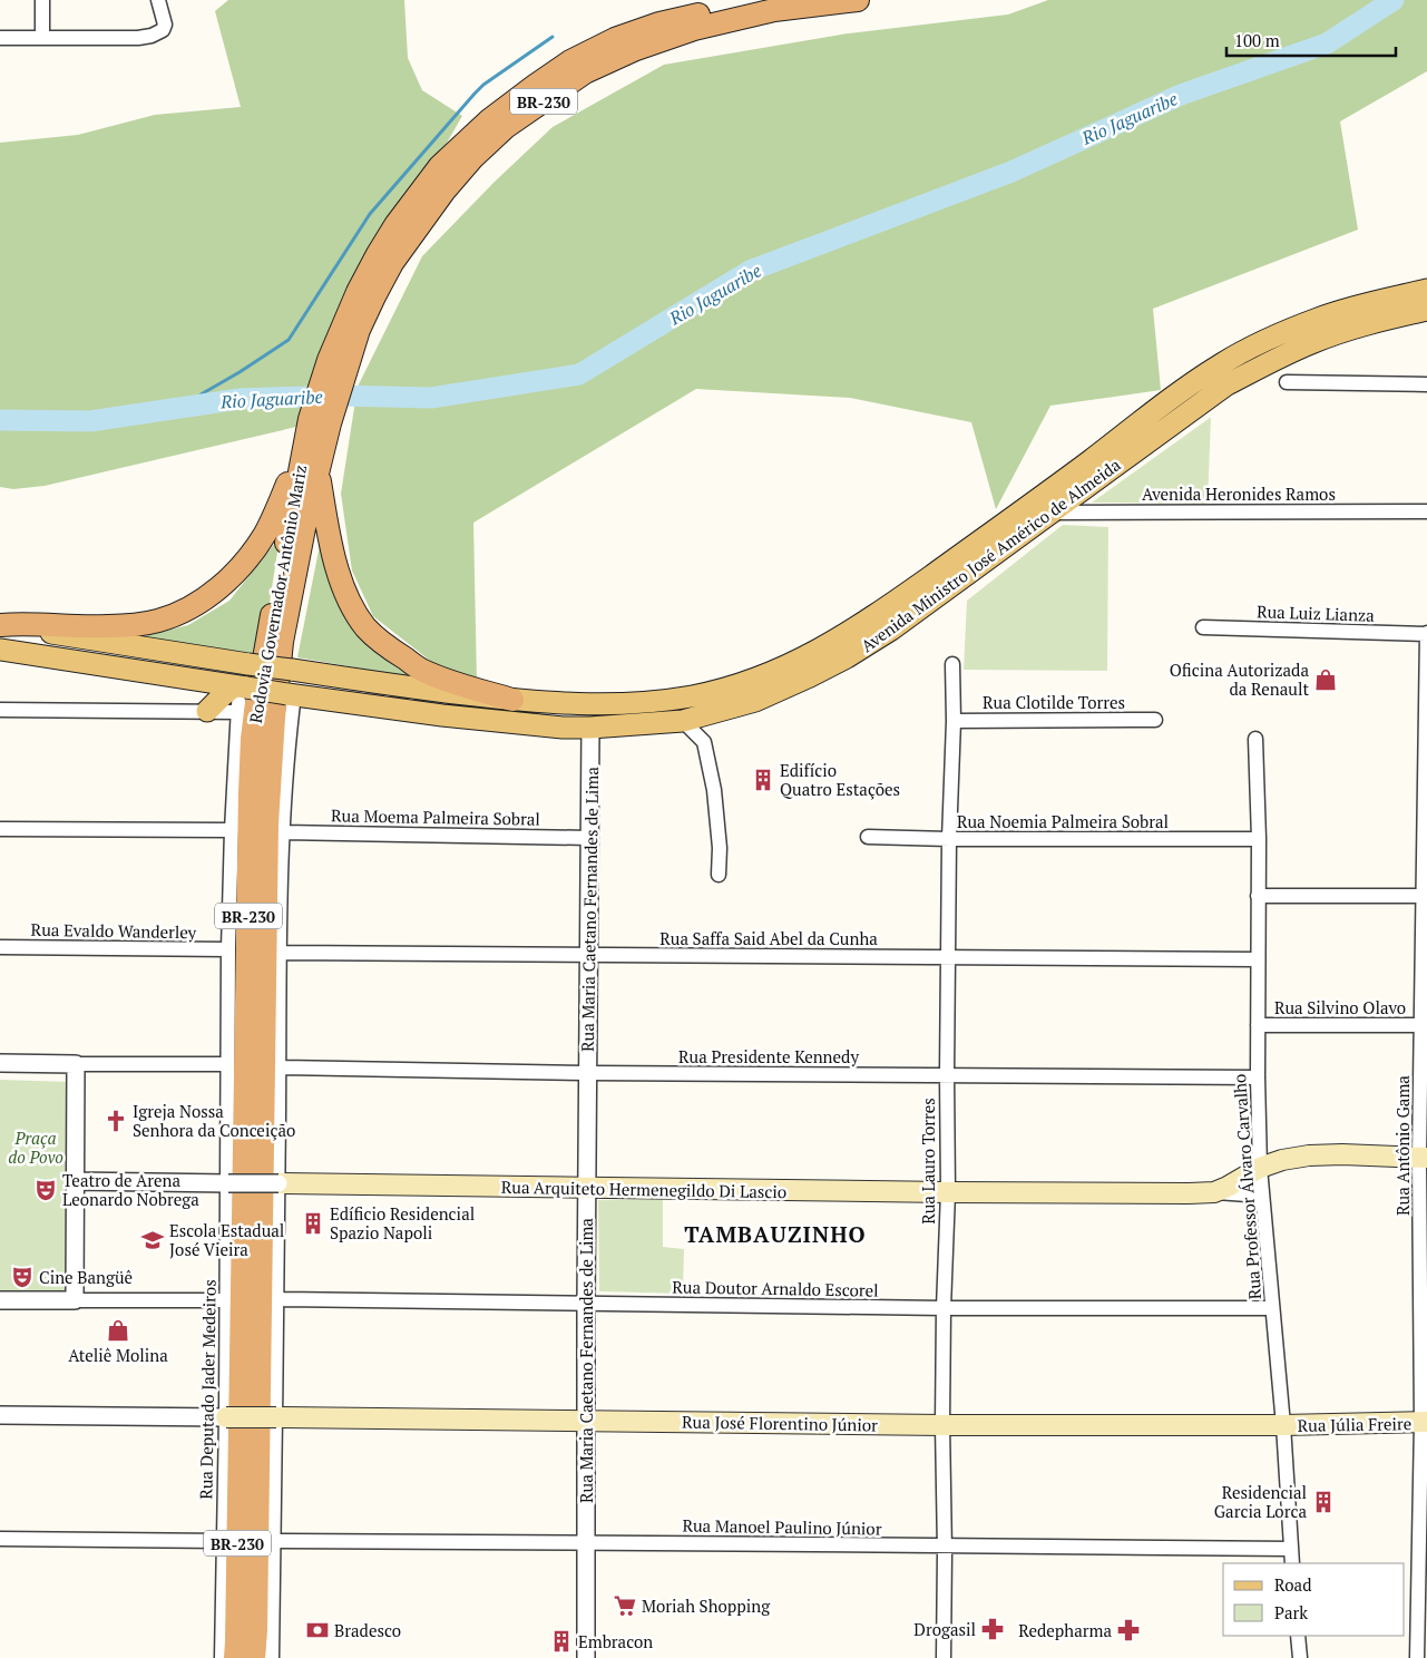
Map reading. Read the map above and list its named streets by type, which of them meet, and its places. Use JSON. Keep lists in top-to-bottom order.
{
  "streets": {
    "highway": ["BR-230", "Rodovia Governador Antônio Mariz"],
    "main road": [
      "Avenida Ministro José Américo de Almeida",
      "Rua Arquiteto Hermenegildo Di Lascio",
      "Rua José Florentino Júnior",
      "Rua Júlia Freire"
    ],
    "street": [
      "Avenida Heronides Ramos",
      "Rua Luiz Lianza",
      "Rua Clotilde Torres",
      "Rua Moema Palmeira Sobral",
      "Rua Noemia Palmeira Sobral",
      "Rua Maria Caetano Fernandes de Lima",
      "Rua Evaldo Wanderley",
      "Rua Saffa Said Abel da Cunha",
      "Rua Silvino Olavo",
      "Rua Presidente Kennedy",
      "Rua Antônio Gama",
      "Rua Lauro Torres",
      "Rua Professor Álvaro Carvalho",
      "Rua Doutor Arnaldo Escorel",
      "Rua Deputado Jader Medeiros",
      "Rua Manoel Paulino Júnior"
    ]
  },
  "crossings": [
    ["Avenida Heronides Ramos", "Avenida Ministro José Américo de Almeida"],
    ["Avenida Ministro José Américo de Almeida", "Rua Maria Caetano Fernandes de Lima"],
    ["Avenida Ministro José Américo de Almeida", "Rua Deputado Jader Medeiros"],
    ["Rua Luiz Lianza", "Rua Antônio Gama"],
    ["Rua Clotilde Torres", "Rua Lauro Torres"],
    ["Rua Moema Palmeira Sobral", "Rua Maria Caetano Fernandes de Lima"],
    ["Rua Noemia Palmeira Sobral", "Rua Lauro Torres"],
    ["Rua Noemia Palmeira Sobral", "Rua Professor Álvaro Carvalho"],
    ["Rua Maria Caetano Fernandes de Lima", "Rua Saffa Said Abel da Cunha"],
    ["Rua Maria Caetano Fernandes de Lima", "Rua Presidente Kennedy"],
    ["Rua Maria Caetano Fernandes de Lima", "Rua Arquiteto Hermenegildo Di Lascio"],
    ["Rua Maria Caetano Fernandes de Lima", "Rua Doutor Arnaldo Escorel"],
    ["Rua Maria Caetano Fernandes de Lima", "Rua José Florentino Júnior"],
    ["Rua Maria Caetano Fernandes de Lima", "Rua Manoel Paulino Júnior"],
    ["Rua Evaldo Wanderley", "Rua Deputado Jader Medeiros"],
    ["Rua Saffa Said Abel da Cunha", "Rua Lauro Torres"],
    ["Rua Saffa Said Abel da Cunha", "Rua Professor Álvaro Carvalho"],
    ["Rua Silvino Olavo", "Rua Antônio Gama"],
    ["Rua Silvino Olavo", "Rua Professor Álvaro Carvalho"],
    ["Rua Presidente Kennedy", "Rua Lauro Torres"],
    ["Rua Presidente Kennedy", "Rua Professor Álvaro Carvalho"],
    ["Rua Antônio Gama", "Rua Arquiteto Hermenegildo Di Lascio"],
    ["Rua Antônio Gama", "Rua Júlia Freire"],
    ["Rua Lauro Torres", "Rua Arquiteto Hermenegildo Di Lascio"],
    ["Rua Lauro Torres", "Rua Doutor Arnaldo Escorel"],
    ["Rua Lauro Torres", "Rua José Florentino Júnior"],
    ["Rua Lauro Torres", "Rua Manoel Paulino Júnior"],
    ["Rua Professor Álvaro Carvalho", "Rua Arquiteto Hermenegildo Di Lascio"],
    ["Rua Professor Álvaro Carvalho", "Rua Doutor Arnaldo Escorel"],
    ["Rua Professor Álvaro Carvalho", "Rua José Florentino Júnior"],
    ["Rua Professor Álvaro Carvalho", "Rua Júlia Freire"],
    ["Rua Professor Álvaro Carvalho", "Rua Manoel Paulino Júnior"],
    ["Rua Arquiteto Hermenegildo Di Lascio", "Rua Deputado Jader Medeiros"],
    ["Rua Deputado Jader Medeiros", "Rua José Florentino Júnior"],
    ["Rua José Florentino Júnior", "Rua Júlia Freire"]
  ],
  "districts": ["TAMBAUZINHO"],
  "water": ["Rio Jaguaribe"],
  "parks": ["Praça do Povo"],
  "places": {
    "shop": ["Oficina Autorizada da Renault", "Ateliê Molina"],
    "building": [
      "Edifício Quatro Estações",
      "Edíficio Residencial Spazio Napoli",
      "Residencial Garcia Lorca",
      "Embracon"
    ],
    "church": ["Igreja Nossa Senhora da Conceição"],
    "theatre": ["Teatro de Arena Leonardo Nobrega", "Cine Bangüê"],
    "school or university": ["Escola Estadual José Vieira"],
    "supermarket": ["Moriah Shopping"],
    "pharmacy": ["Drogasil", "Redepharma"],
    "bank": ["Bradesco"]
  },
  "legend": ["Road", "Park"],
  "scale_bar": "100 m"
}
